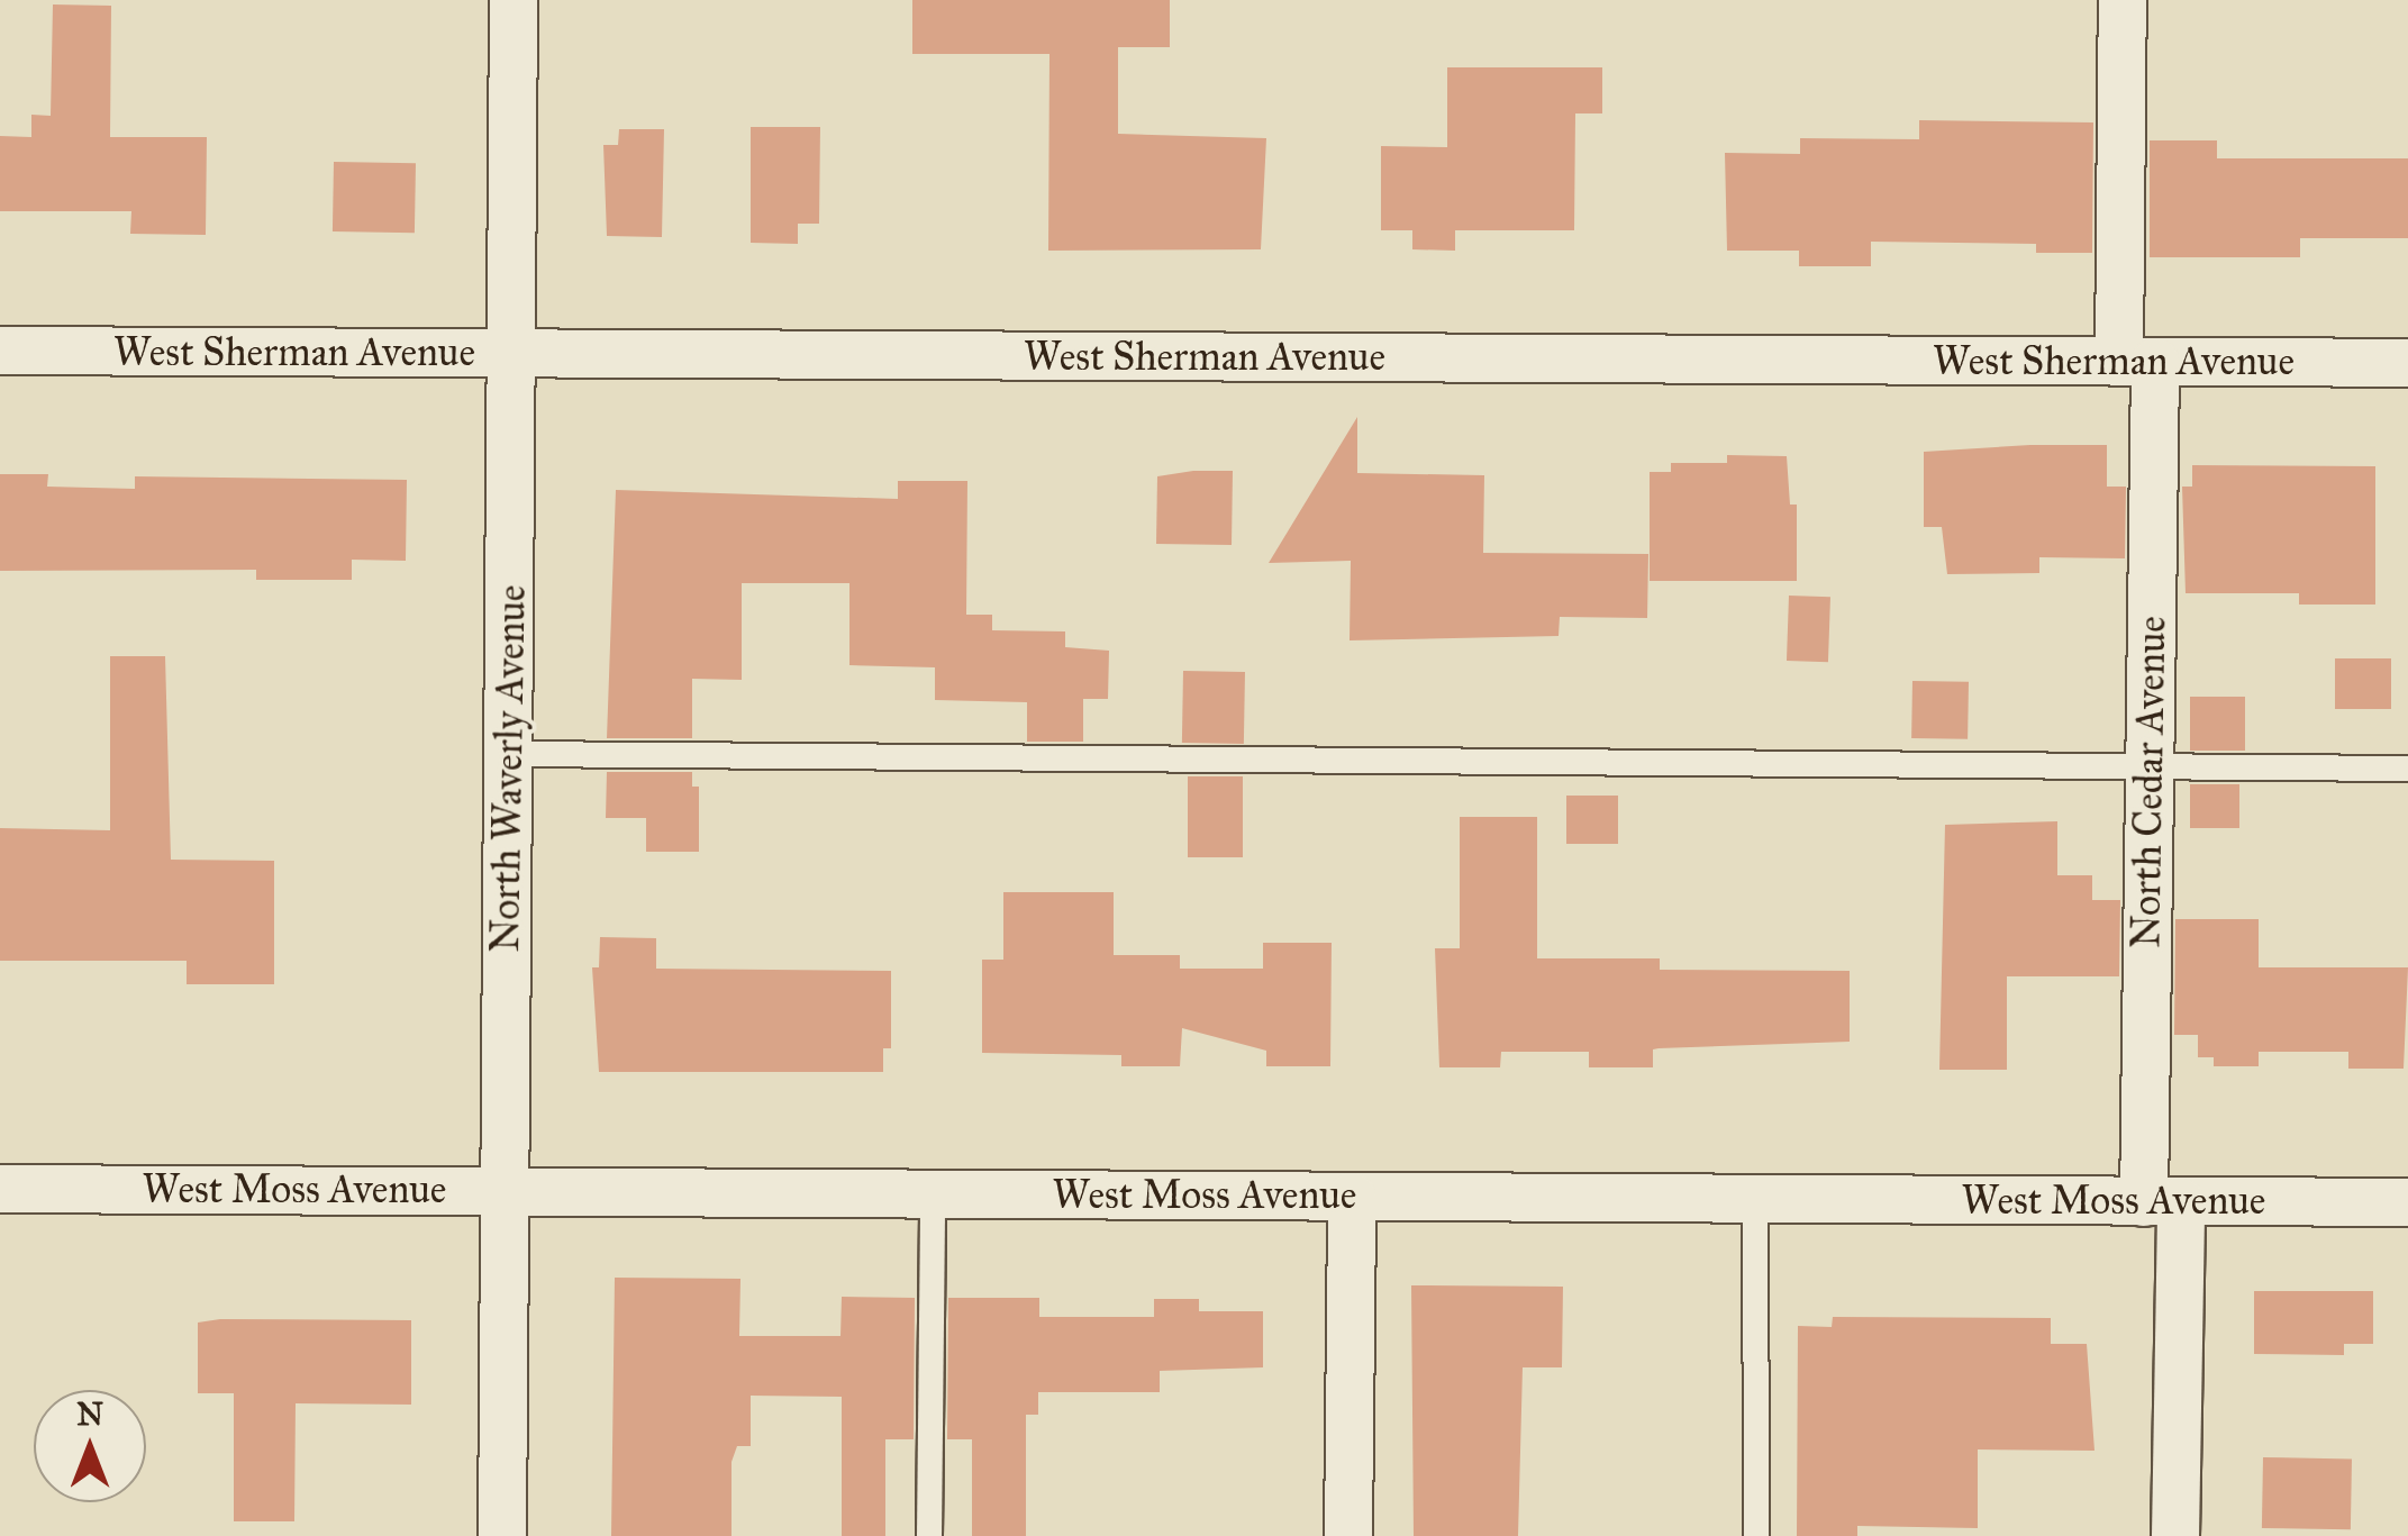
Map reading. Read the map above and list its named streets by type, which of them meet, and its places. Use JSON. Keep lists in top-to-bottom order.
{
  "streets": {
    "street": [
      "West Sherman Avenue",
      "North Waverly Avenue",
      "North Cedar Avenue",
      "West Moss Avenue"
    ]
  },
  "crossings": [
    ["West Sherman Avenue", "North Waverly Avenue"],
    ["West Sherman Avenue", "North Cedar Avenue"],
    ["North Waverly Avenue", "West Moss Avenue"],
    ["North Cedar Avenue", "West Moss Avenue"]
  ],
  "north": "top"
}
